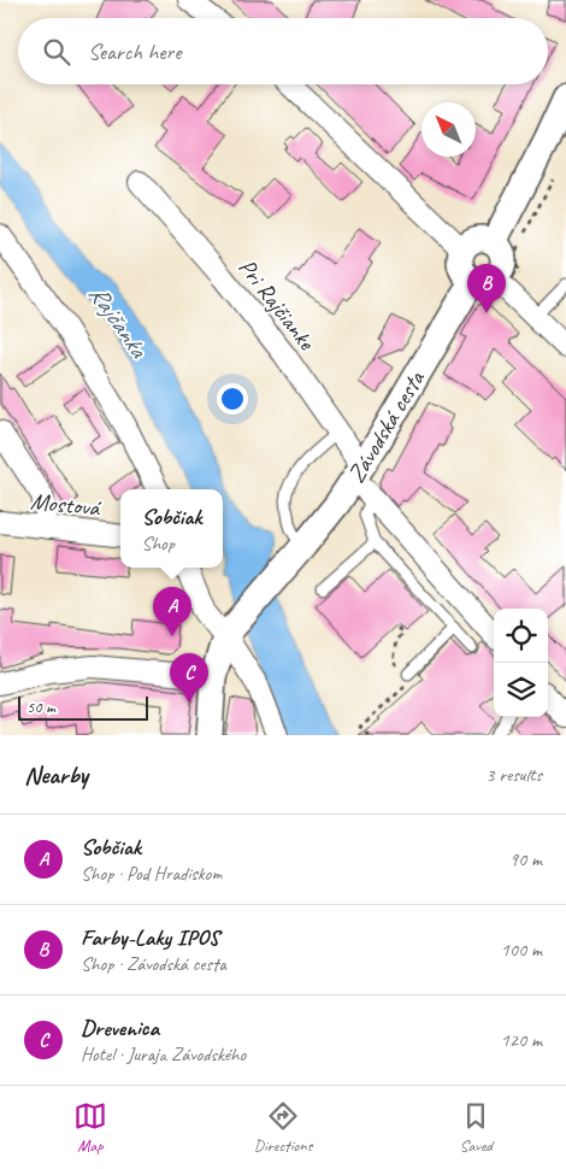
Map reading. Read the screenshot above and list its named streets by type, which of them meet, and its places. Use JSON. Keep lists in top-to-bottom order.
{
  "streets": {
    "street": ["Pri Rajčianke", "Závodská cesta", "Mostová"]
  },
  "crossings": [
    ["Pri Rajčianke", "Závodská cesta"]
  ],
  "water": ["Rajčanka"],
  "scale_bar": "50 m",
  "north": "top left",
  "page": {
    "search": "Search here",
    "pins": ["B", "A", "C"],
    "popup": ["Sobčiak", "Shop"],
    "scale": "50 m",
    "heading": ["Nearby", "3 results"],
    "list": [
      {
        "mark": "A",
        "name": "Sobčiak",
        "note": "Shop · Pod Hradiskom",
        "value": "90 m"
      },
      {
        "mark": "B",
        "name": "Farby-Laky IPOS",
        "note": "Shop · Závodská cesta",
        "value": "100 m"
      },
      {
        "mark": "C",
        "name": "Drevenica",
        "note": "Hotel · Juraja Závodského",
        "value": "120 m"
      }
    ],
    "nav": ["Map", "Directions", "Saved"]
  }
}
